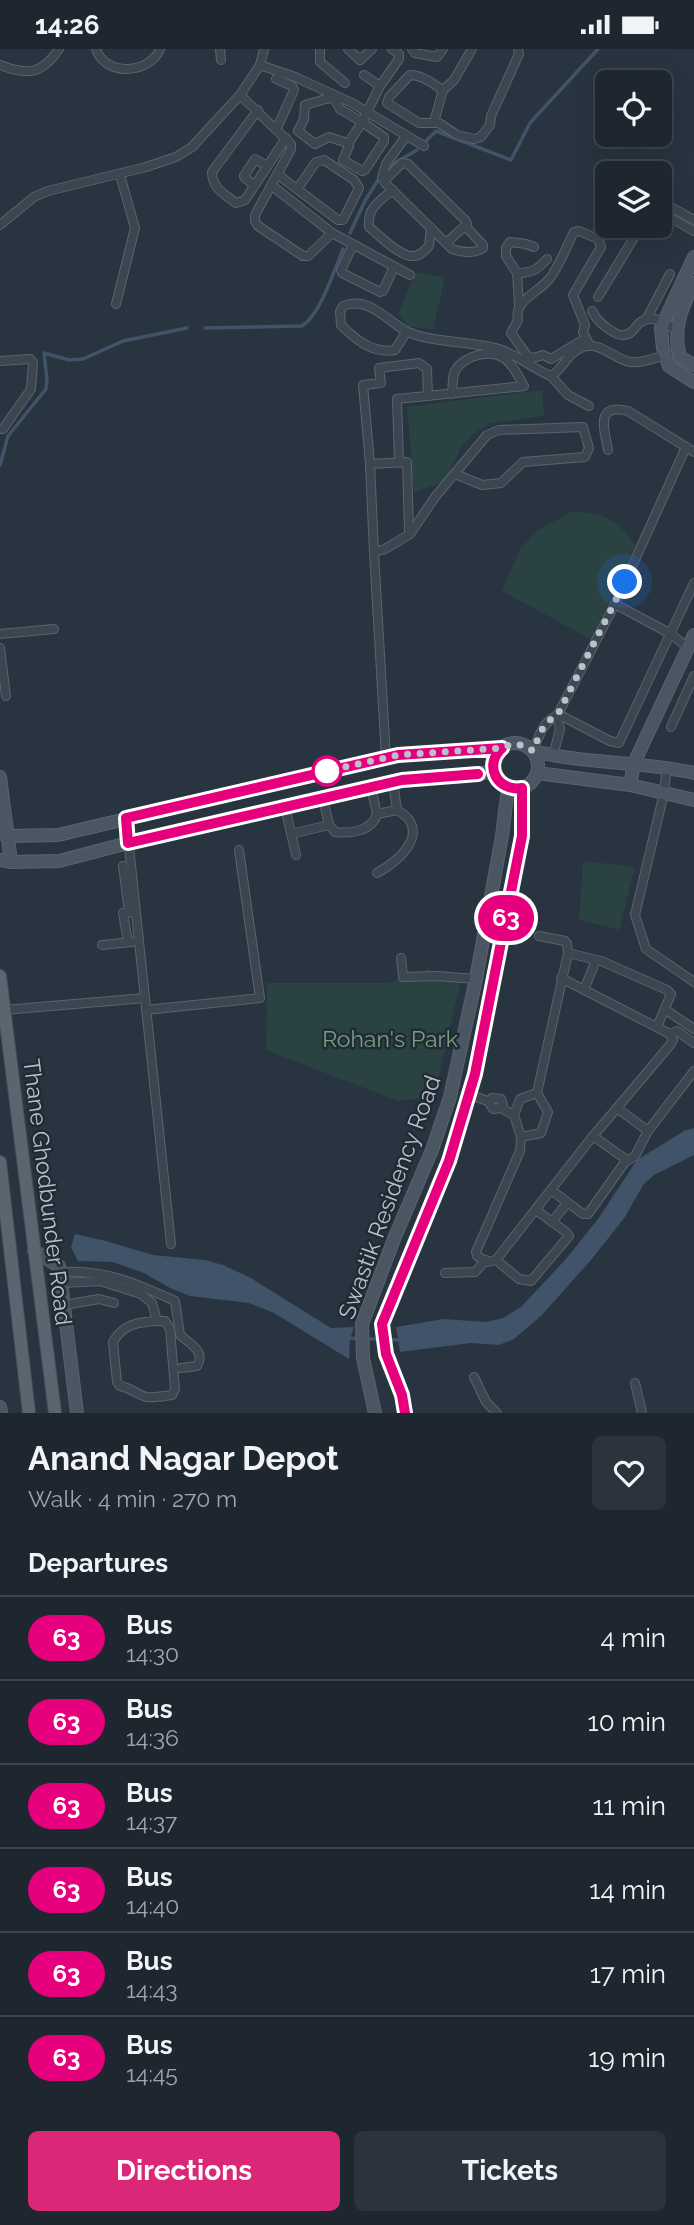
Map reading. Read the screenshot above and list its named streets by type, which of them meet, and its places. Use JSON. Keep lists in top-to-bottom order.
{
  "streets": {
    "main road": ["Thane Ghodbunder Road", "Swastik Residency Road"]
  },
  "parks": ["Rohan's Park"],
  "lines": ["bus line 63"],
  "page": {
    "status": "14:26",
    "on_map": "63",
    "heading": [
      ["Anand Nagar Depot", "Walk · 4 min · 270 m"],
      "Departures"
    ],
    "list": [
      {
        "mark": "63",
        "name": "Bus",
        "note": "14:30",
        "value": "4 min"
      },
      {
        "mark": "63",
        "name": "Bus",
        "note": "14:36",
        "value": "10 min"
      },
      {
        "mark": "63",
        "name": "Bus",
        "note": "14:37",
        "value": "11 min"
      },
      {
        "mark": "63",
        "name": "Bus",
        "note": "14:40",
        "value": "14 min"
      },
      {
        "mark": "63",
        "name": "Bus",
        "note": "14:43",
        "value": "17 min"
      },
      {
        "mark": "63",
        "name": "Bus",
        "note": "14:45",
        "value": "19 min"
      }
    ],
    "buttons": ["Directions", "Tickets"]
  }
}
